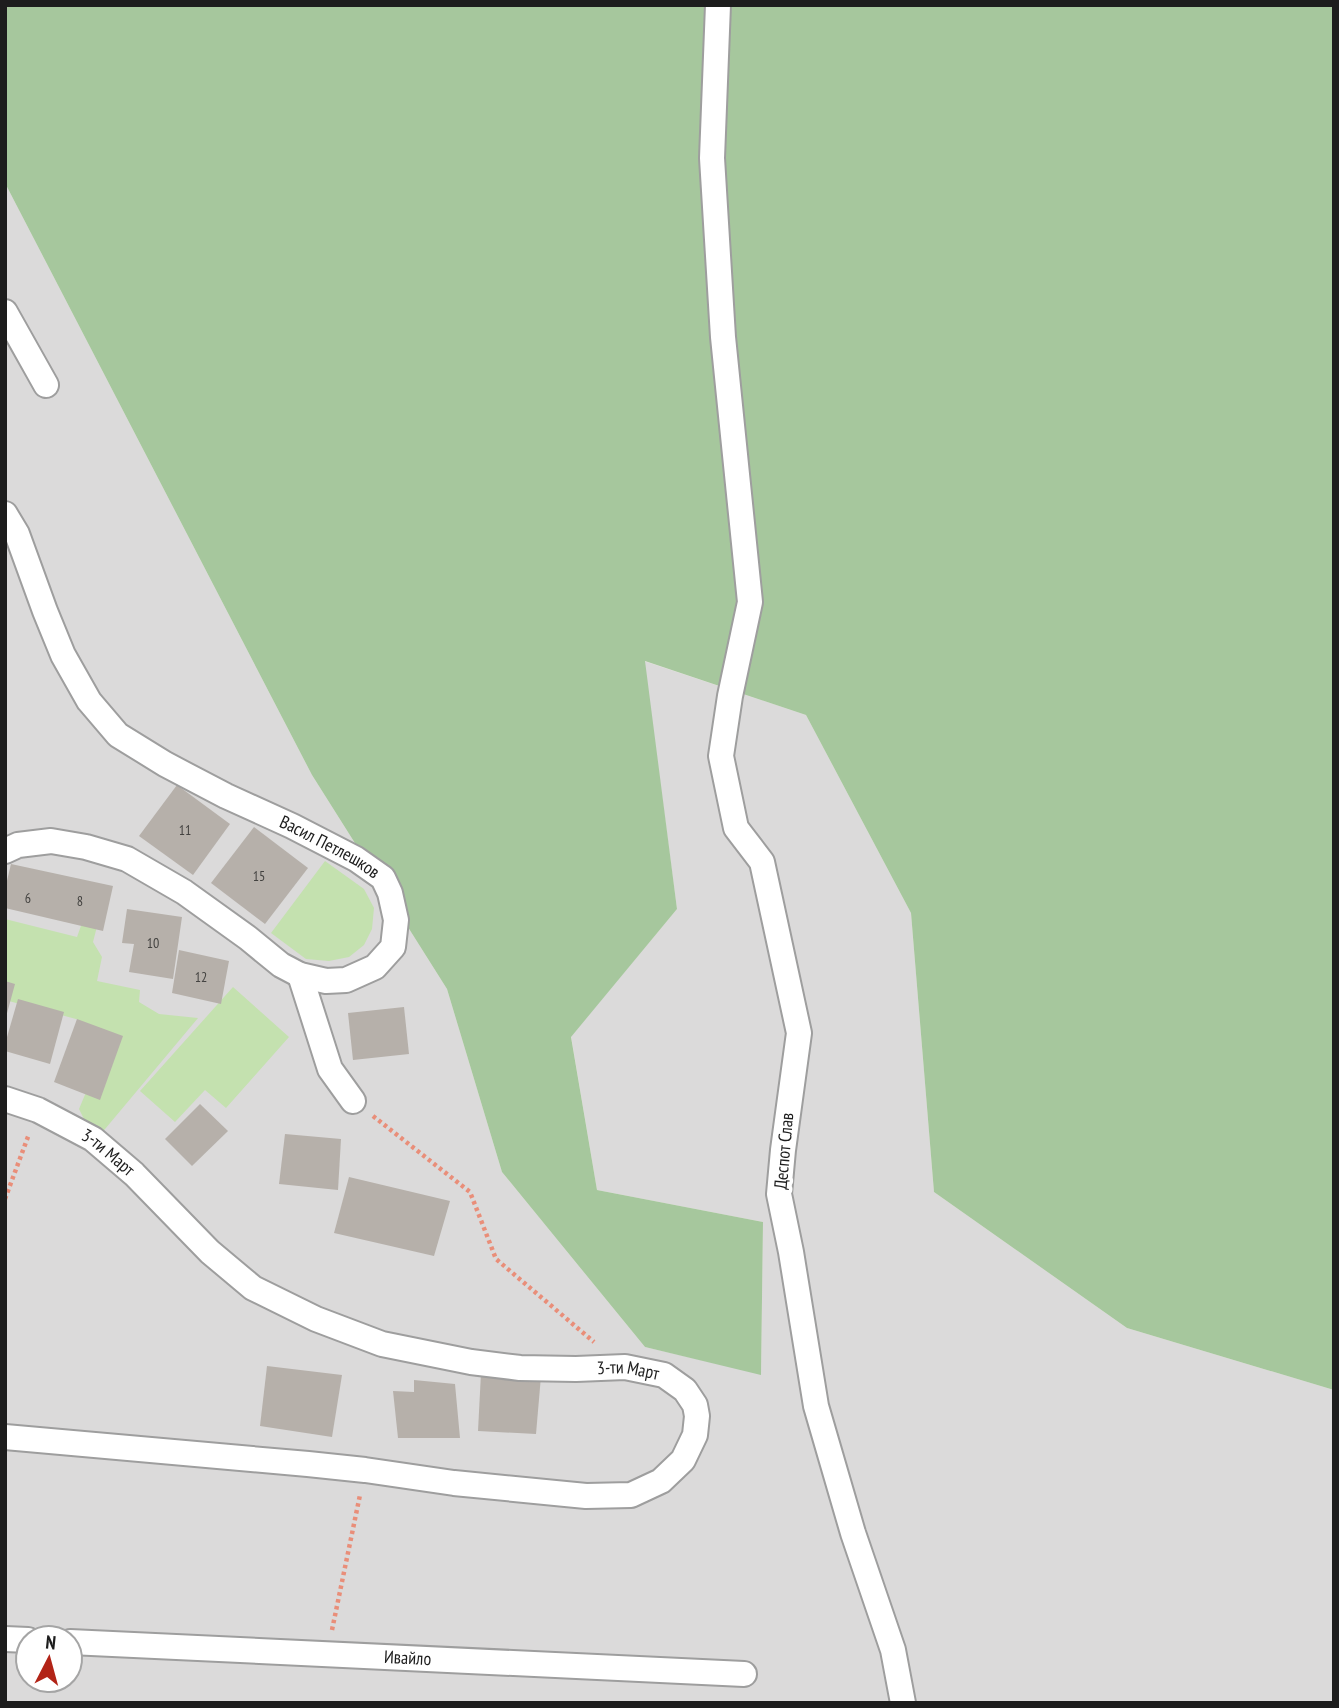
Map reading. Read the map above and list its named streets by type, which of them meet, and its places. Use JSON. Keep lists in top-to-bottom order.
{
  "streets": {
    "street": [
      "Васил Петлешков",
      "Деспот Слав",
      "3-ти Март",
      "Ивайло"
    ]
  },
  "house_numbers": [
    "11",
    "15",
    "6",
    "8",
    "10",
    "12"
  ],
  "north": "top"
}
